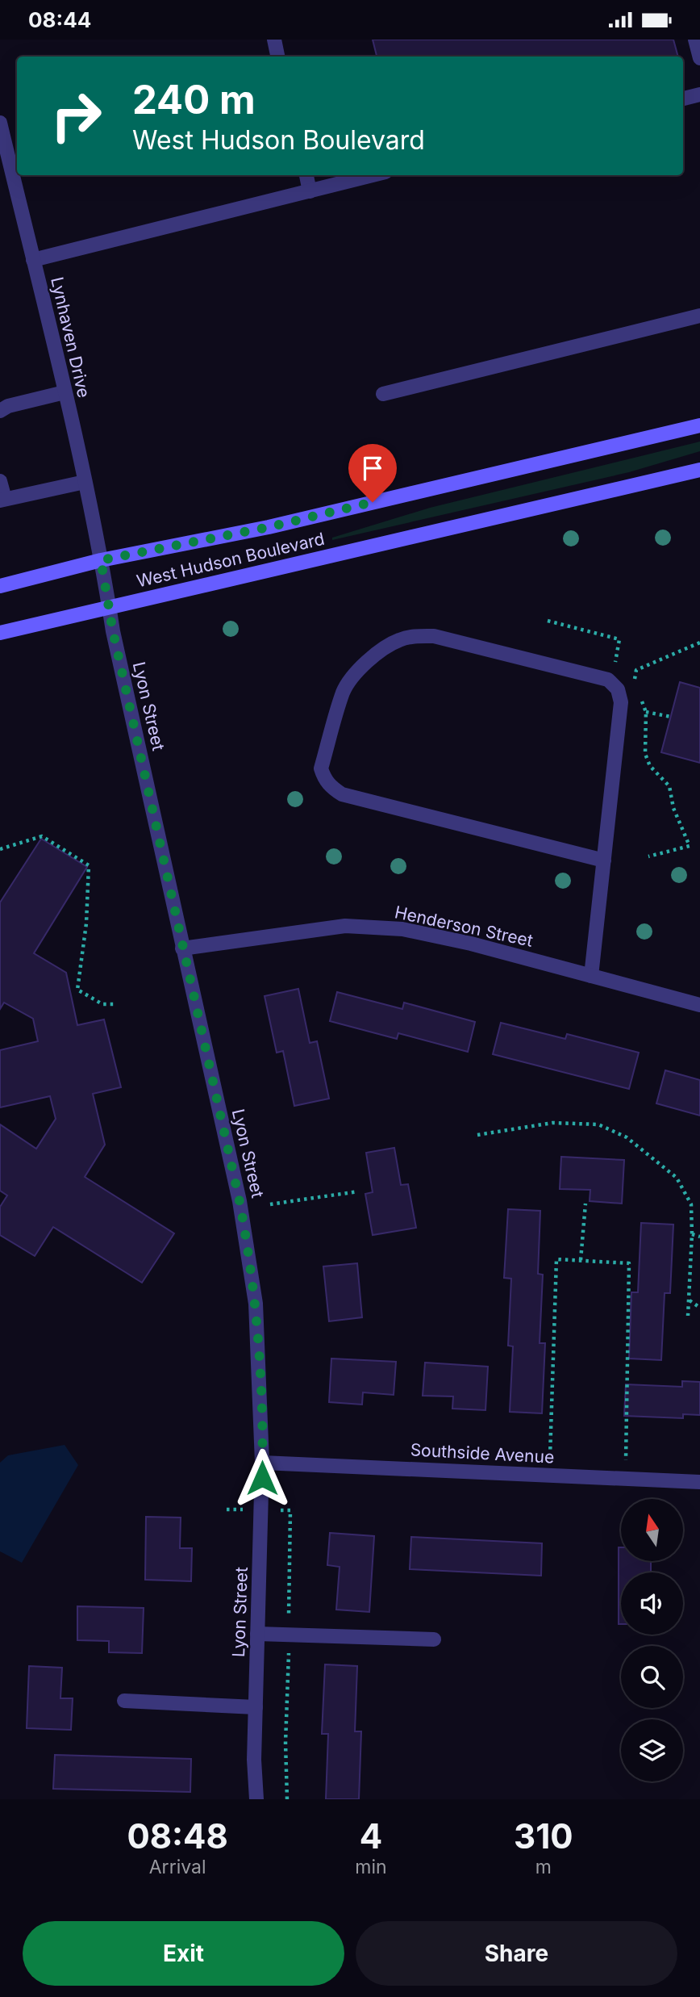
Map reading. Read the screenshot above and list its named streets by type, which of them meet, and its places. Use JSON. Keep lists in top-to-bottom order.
{
  "streets": {
    "main road": ["West Hudson Boulevard"],
    "street": [
      "Lynhaven Drive",
      "Lyon Street",
      "Henderson Street",
      "Southside Avenue"
    ]
  },
  "crossings": [
    ["Lynhaven Drive", "West Hudson Boulevard"],
    ["Lynhaven Drive", "Lyon Street"],
    ["West Hudson Boulevard", "Lyon Street"],
    ["Lyon Street", "Henderson Street"],
    ["Lyon Street", "Southside Avenue"]
  ],
  "north": "top",
  "page": {
    "status": "08:44",
    "turn": ["240 m", "West Hudson Boulevard"],
    "eta": [
      "08:48",
      "Arrival",
      "4",
      "min",
      "310",
      "m"
    ],
    "buttons": ["Exit", "Share"]
  }
}
